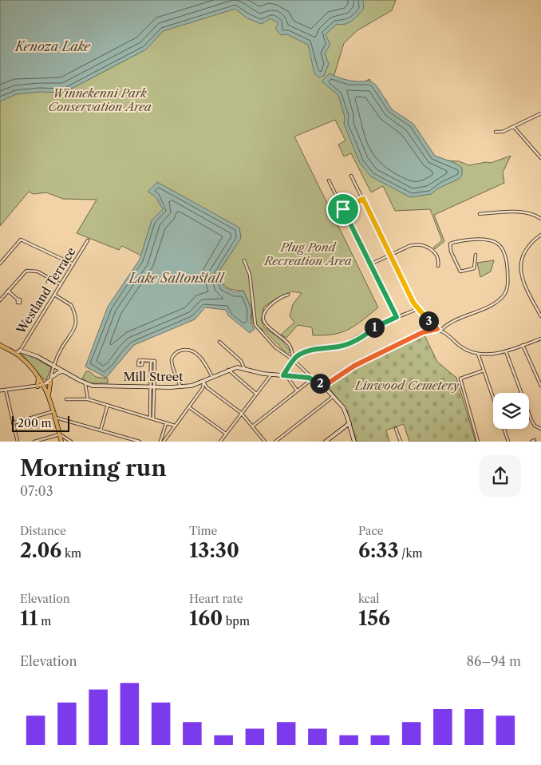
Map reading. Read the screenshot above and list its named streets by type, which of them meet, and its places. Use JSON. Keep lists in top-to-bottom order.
{
  "streets": {
    "main road": ["Mill Street"],
    "street": ["Westland Terrace"]
  },
  "crossings": [
    ["Westland Terrace", "Mill Street"]
  ],
  "water": ["Kenoza Lake", "Lake Saltonstall"],
  "parks": ["Winnekenni Park Conservation Area", "Plug Pond Recreation Area", "Linwood Cemetery"],
  "scale_bar": "200 m",
  "page": {
    "pins": ["3", "1", "2"],
    "scale": "200 m",
    "heading": ["Morning run", "07:03"],
    "stats": [
      ["Distance", "2.06 km"],
      ["Time", "13:30"],
      ["Pace", "6:33 /km"],
      ["Elevation", "11 m"],
      ["Heart rate", "160 bpm"],
      ["kcal", "156"]
    ],
    "chart": ["Elevation", "86–94 m"]
  }
}
